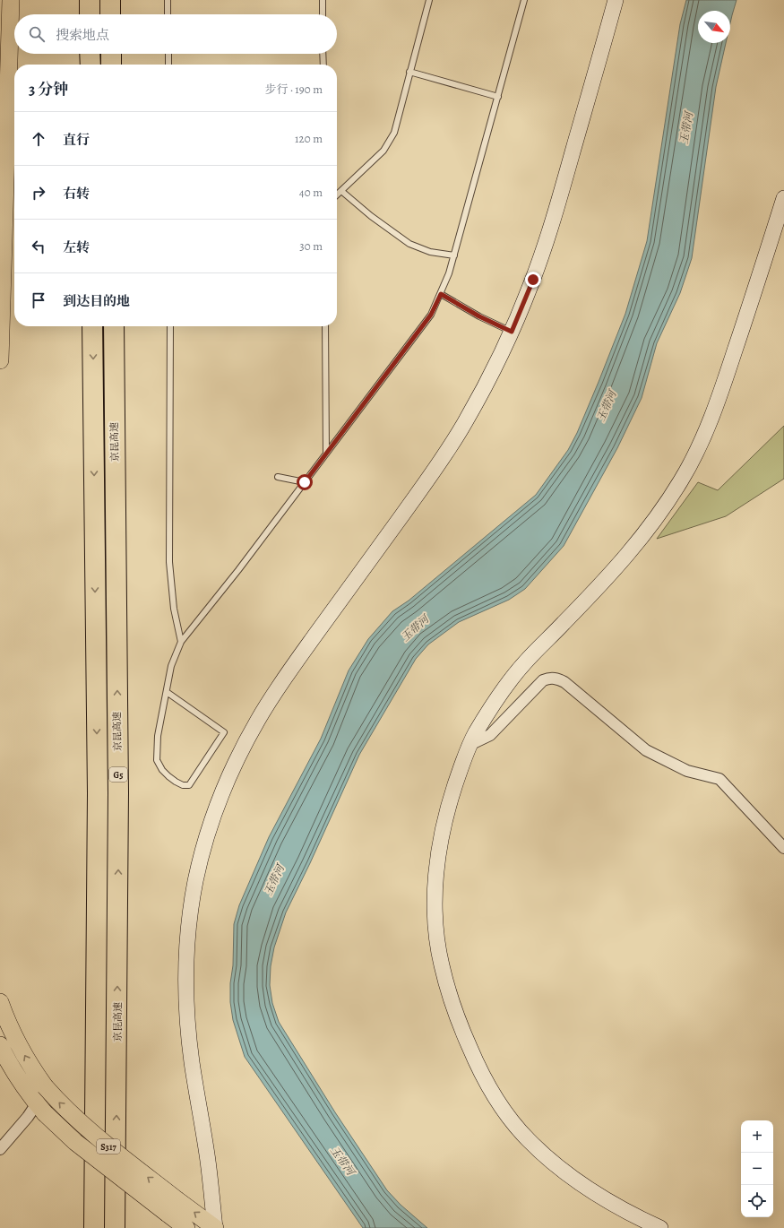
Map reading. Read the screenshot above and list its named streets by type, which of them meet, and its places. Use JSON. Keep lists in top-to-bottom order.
{
  "streets": {
    "highway": ["京昆高速", "G5"],
    "main road": ["S317"]
  },
  "water": ["玉带河"],
  "north": "bottom right",
  "page": {
    "search": "搜索地点",
    "heading": ["3 分钟", "步行 · 190 m"],
    "list": [
      ["直行", "120 m"],
      ["右转", "40 m"],
      ["左转", "30 m"],
      "到达目的地"
    ],
    "map_buttons": ["+", "−"]
  }
}
